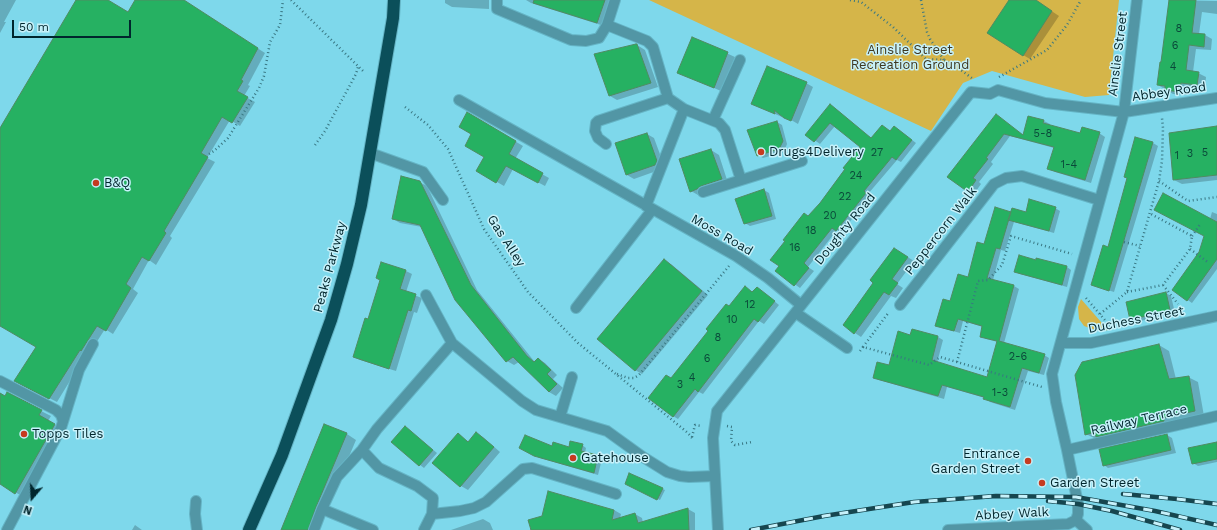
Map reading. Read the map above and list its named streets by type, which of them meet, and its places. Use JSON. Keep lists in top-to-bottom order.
{
  "streets": {
    "highway": ["Peaks Parkway"],
    "street": [
      "Ainslie Street",
      "Abbey Road",
      "Doughty Road",
      "Peppercorn Walk",
      "Moss Road",
      "Duchess Street",
      "Railway Terrace",
      "Abbey Walk"
    ],
    "path": ["Gas Alley"]
  },
  "crossings": [
    ["Ainslie Street", "Abbey Road"],
    ["Ainslie Street", "Doughty Road"],
    ["Abbey Road", "Doughty Road"],
    ["Doughty Road", "Moss Road"]
  ],
  "parks": ["Ainslie Street Recreation Ground"],
  "places": [
    "Drugs4Delivery",
    "B&Q",
    "Topps Tiles",
    "Gatehouse",
    "Entrance Garden Street",
    "Garden Street"
  ],
  "house_numbers": [
    "8",
    "6",
    "4",
    "5-8",
    "27",
    "5",
    "3",
    "1",
    "1-4",
    "24",
    "22",
    "20",
    "18",
    "16",
    "12",
    "10",
    "8",
    "2-6",
    "6",
    "4",
    "3",
    "1-3"
  ],
  "scale_bar": "50 m",
  "north": "bottom"
}
